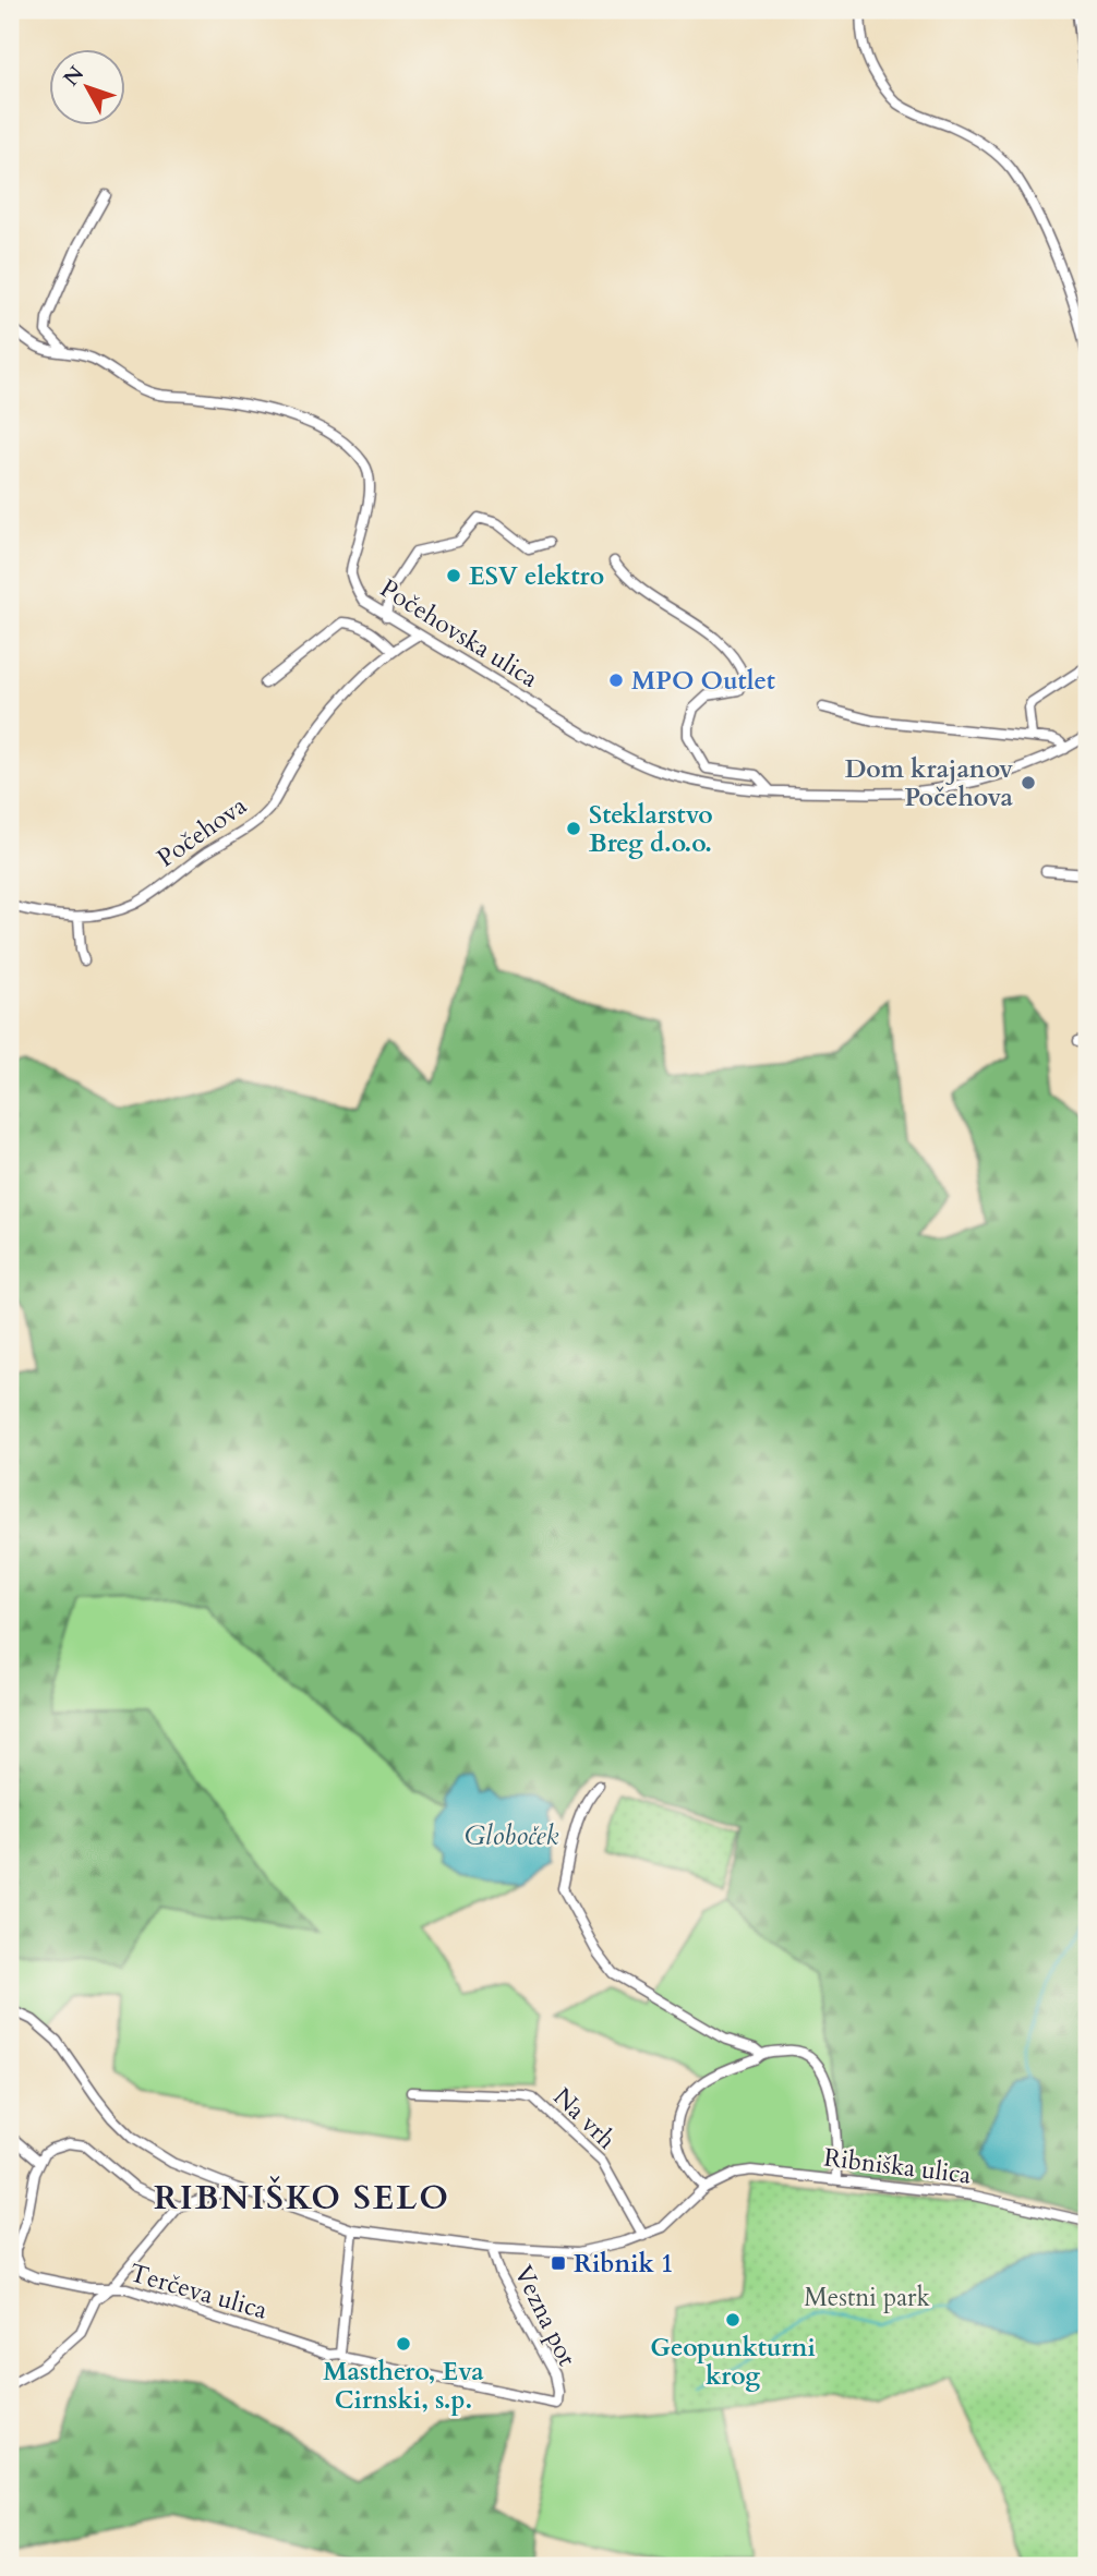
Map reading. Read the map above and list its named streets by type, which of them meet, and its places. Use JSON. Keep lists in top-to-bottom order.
{
  "streets": {
    "street": [
      "Počehovska ulica",
      "Počehova",
      "Na vrh",
      "Ribniška ulica",
      "Terčeva ulica",
      "Vezna pot"
    ]
  },
  "crossings": [
    ["Počehovska ulica", "Počehova"],
    ["Na vrh", "Ribniška ulica"],
    ["Ribniška ulica", "Vezna pot"],
    ["Terčeva ulica", "Vezna pot"]
  ],
  "districts": ["RIBNIŠKO SELO"],
  "water": ["Globoček"],
  "parks": ["Mestni park"],
  "places": {
    "other": [
      "ESV elektro",
      "MPO Outlet",
      "Dom krajanov Počehova",
      "Steklarstvo Breg d.o.o.",
      "Geopunkturni krog",
      "Masthero, Eva Cirnski, s.p."
    ],
    "transit": ["Ribnik 1"]
  },
  "north": "top left"
}
